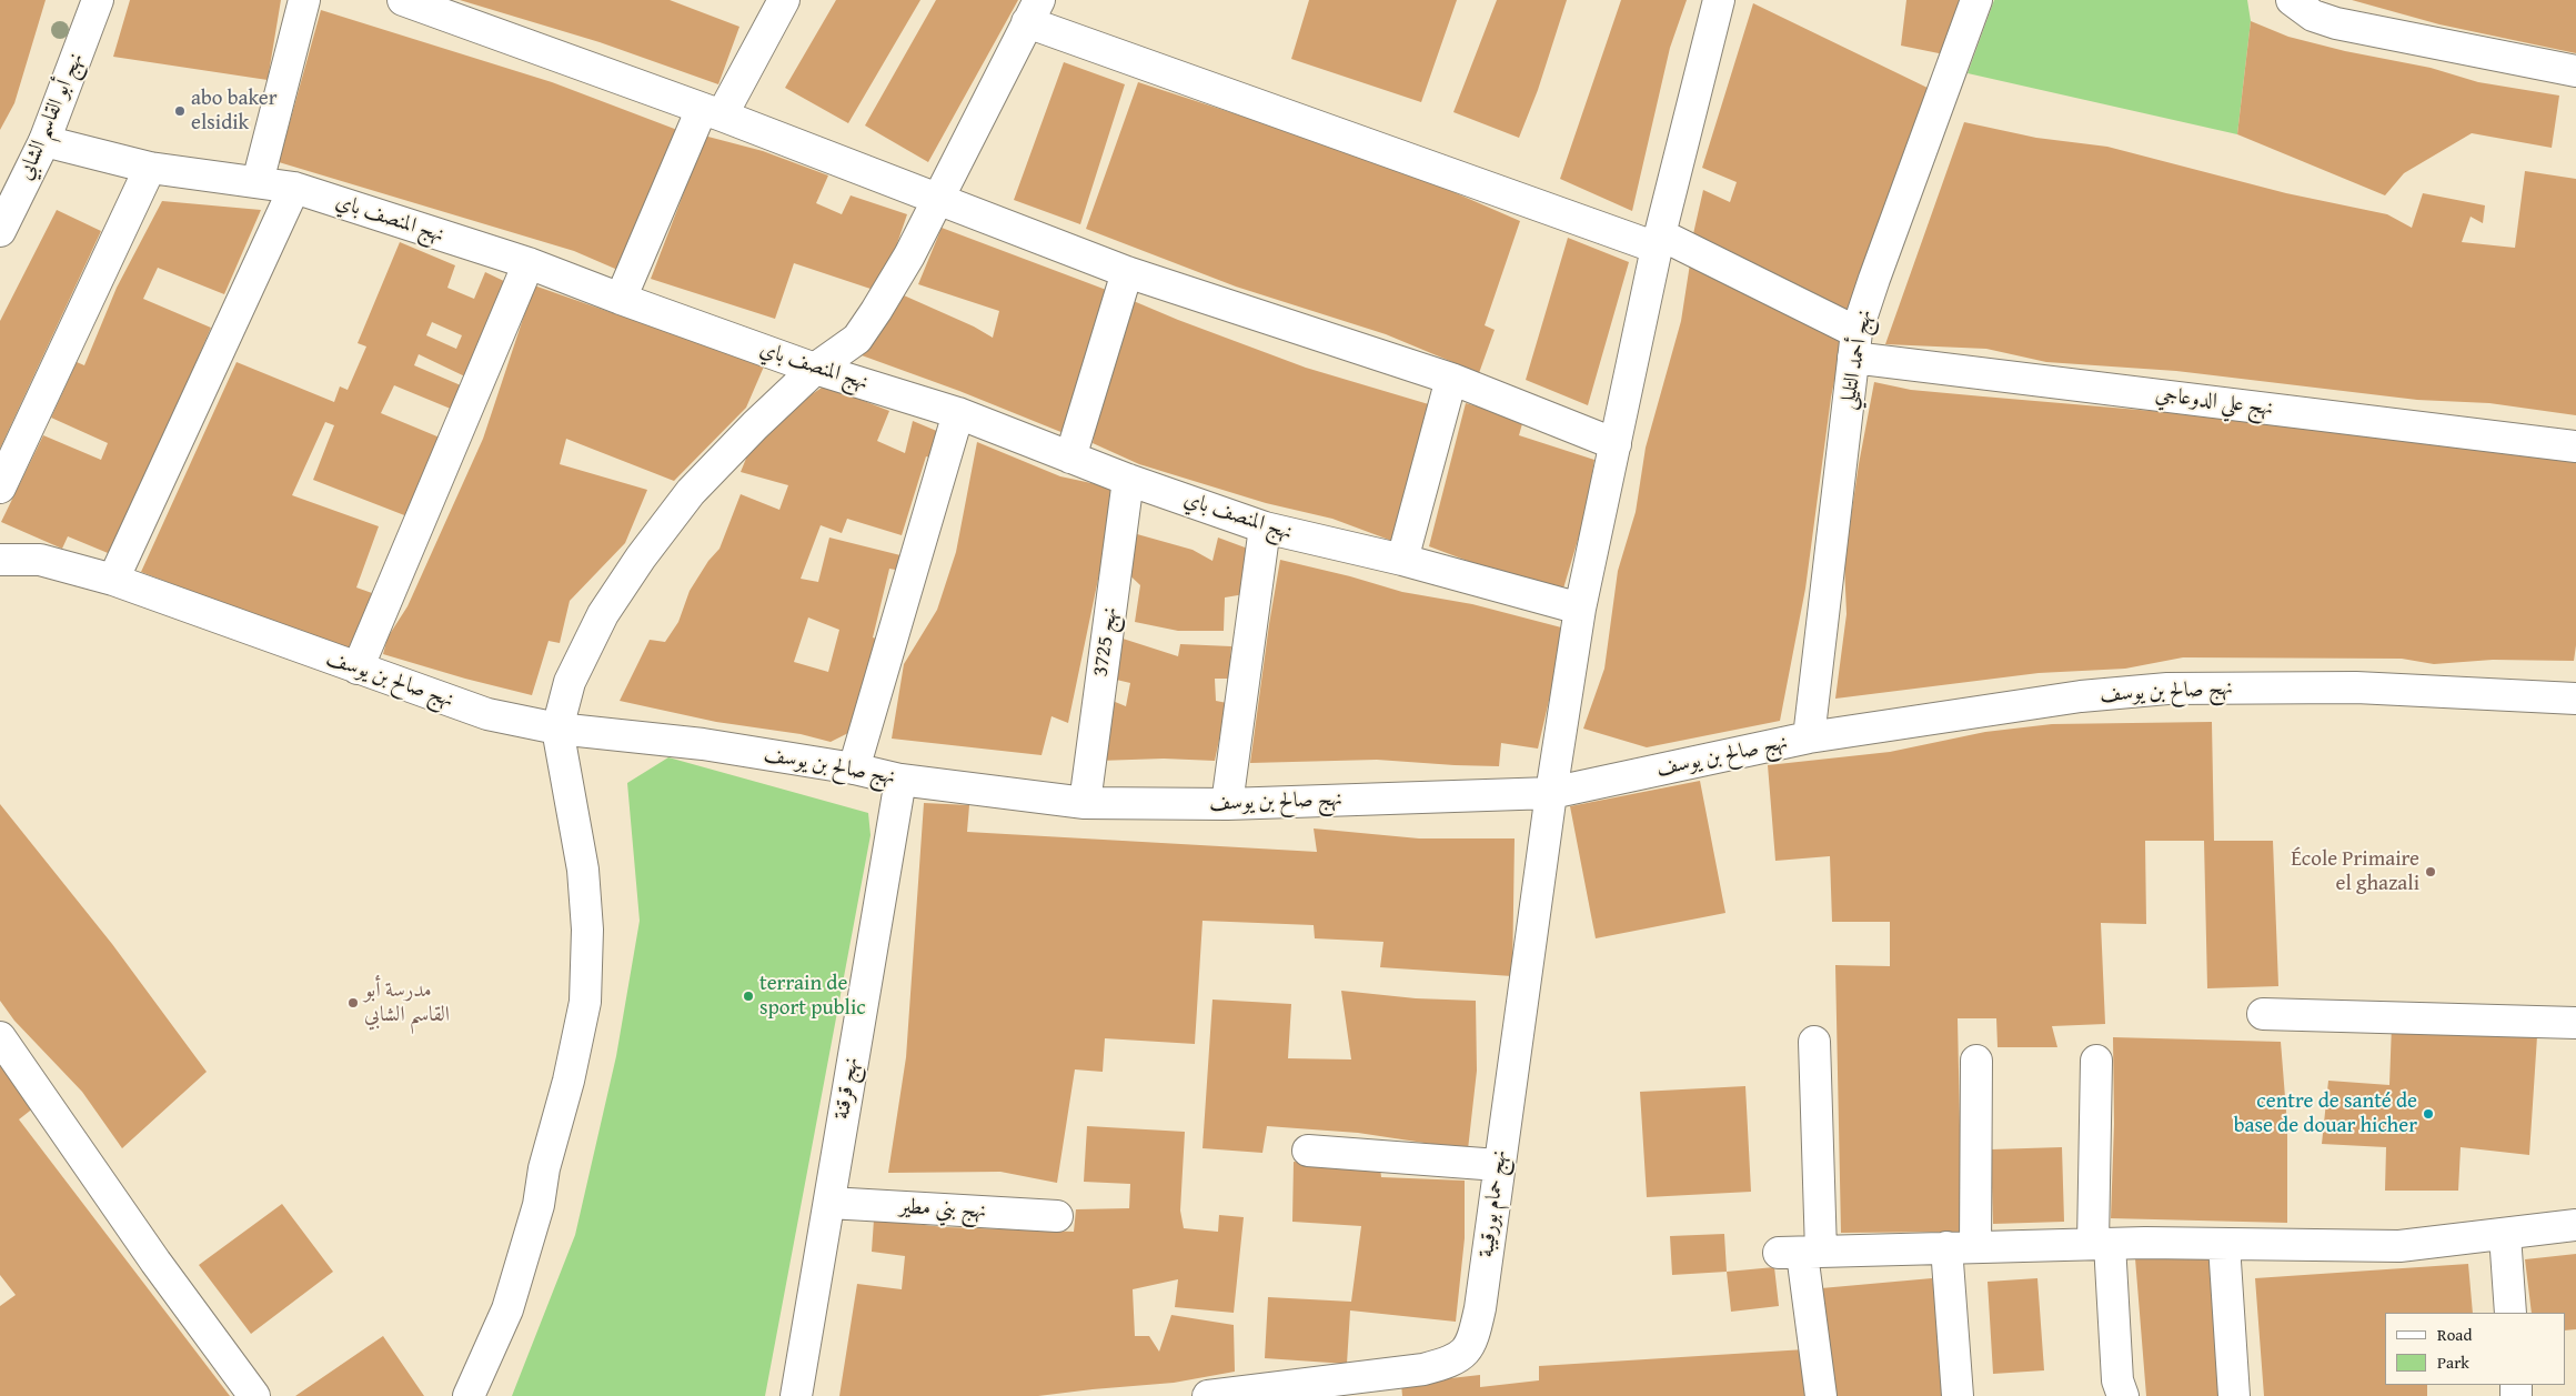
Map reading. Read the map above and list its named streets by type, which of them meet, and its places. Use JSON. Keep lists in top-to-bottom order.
{
  "streets": {
    "street": [
      "نهج أبو القاسم الشابي",
      "نهج المنصف باي",
      "نهج أحمد التليلي",
      "نهج علي الدوعاجي",
      "نهج 3725",
      "نهج صالح بن يوسف",
      "نهج قرقنة",
      "نهج حمام بورقيبة",
      "نهج بني مطير"
    ]
  },
  "crossings": [
    ["نهج أبو القاسم الشابي", "نهج المنصف باي"],
    ["نهج المنصف باي", "نهج 3725"],
    ["نهج المنصف باي", "نهج حمام بورقيبة"],
    ["نهج أحمد التليلي", "نهج علي الدوعاجي"],
    ["نهج أحمد التليلي", "نهج صالح بن يوسف"],
    ["نهج علي الدوعاجي", "نهج حمام بورقيبة"],
    ["نهج 3725", "نهج صالح بن يوسف"],
    ["نهج صالح بن يوسف", "نهج قرقنة"],
    ["نهج صالح بن يوسف", "نهج حمام بورقيبة"],
    ["نهج قرقنة", "نهج بني مطير"]
  ],
  "places": [
    "abo baker elsidik",
    "École Primaire el ghazali",
    "terrain de sport public",
    "مدرسة أبو القاسم الشابي",
    "centre de santé de base de douar hicher"
  ],
  "legend": ["Road", "Park"]
}
